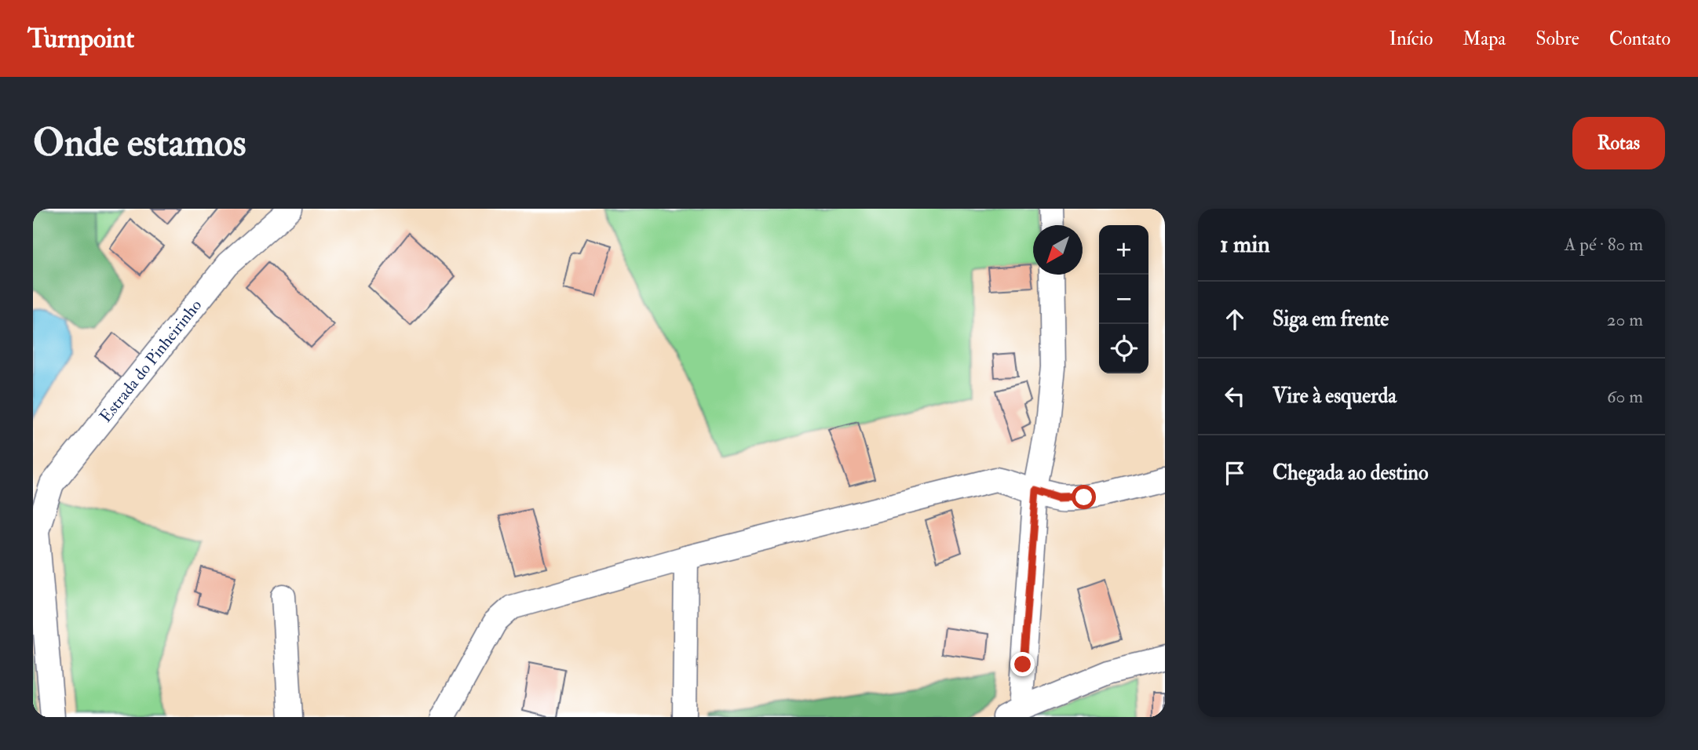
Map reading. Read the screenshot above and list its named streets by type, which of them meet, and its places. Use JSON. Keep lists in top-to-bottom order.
{
  "streets": {
    "street": ["Estrada do Pinheirinho"]
  },
  "north": "bottom left",
  "page": {
    "header": "Turnpoint",
    "nav": [
      "Início",
      "Mapa",
      "Sobre",
      "Contato"
    ],
    "buttons": "Rotas",
    "title": "Onde estamos",
    "heading": ["1 min", "A pé · 80 m"],
    "map_buttons": ["+", "−"],
    "list": [
      ["Siga em frente", "20 m"],
      ["Vire à esquerda", "60 m"],
      "Chegada ao destino"
    ]
  }
}
